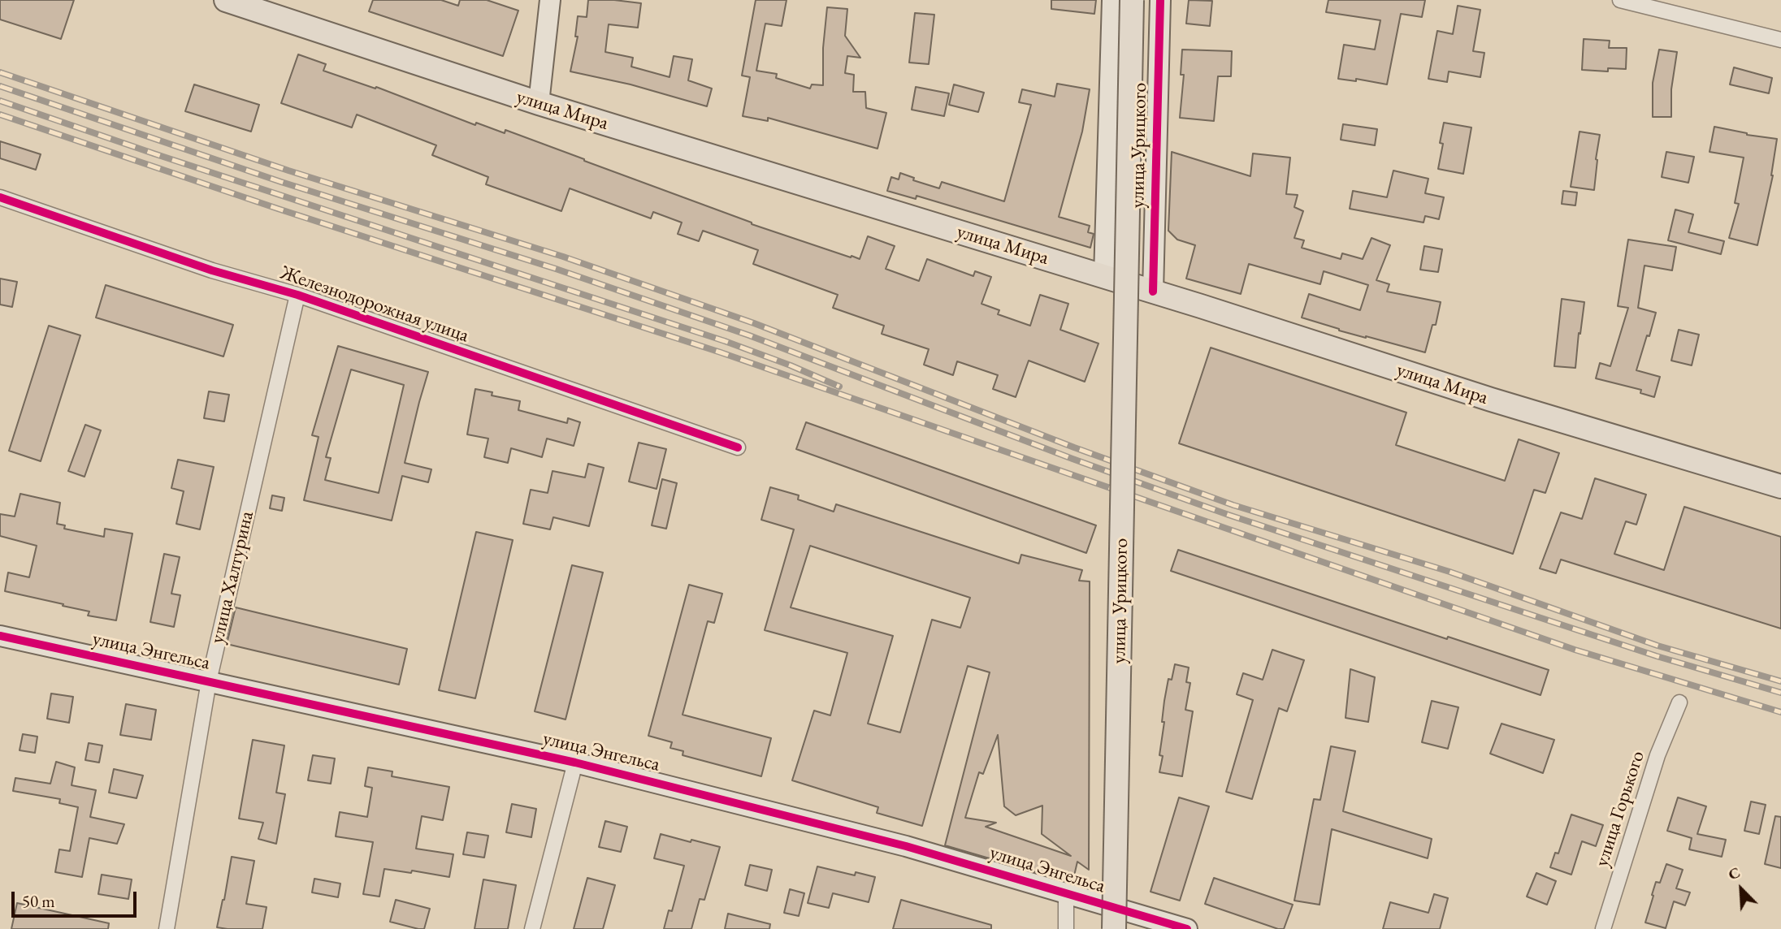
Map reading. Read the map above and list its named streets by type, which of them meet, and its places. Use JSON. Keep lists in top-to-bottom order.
{
  "streets": {
    "main road": ["улица Мира", "улица Урицкого"],
    "street": [
      "Железнодорожная улица",
      "улица Халтурина",
      "улица Энгельса",
      "улица Горького"
    ]
  },
  "crossings": [
    ["улица Мира", "улица Урицкого"],
    ["Железнодорожная улица", "улица Халтурина"],
    ["улица Халтурина", "улица Энгельса"]
  ],
  "scale_bar": "50 m",
  "north": "top left"
}
